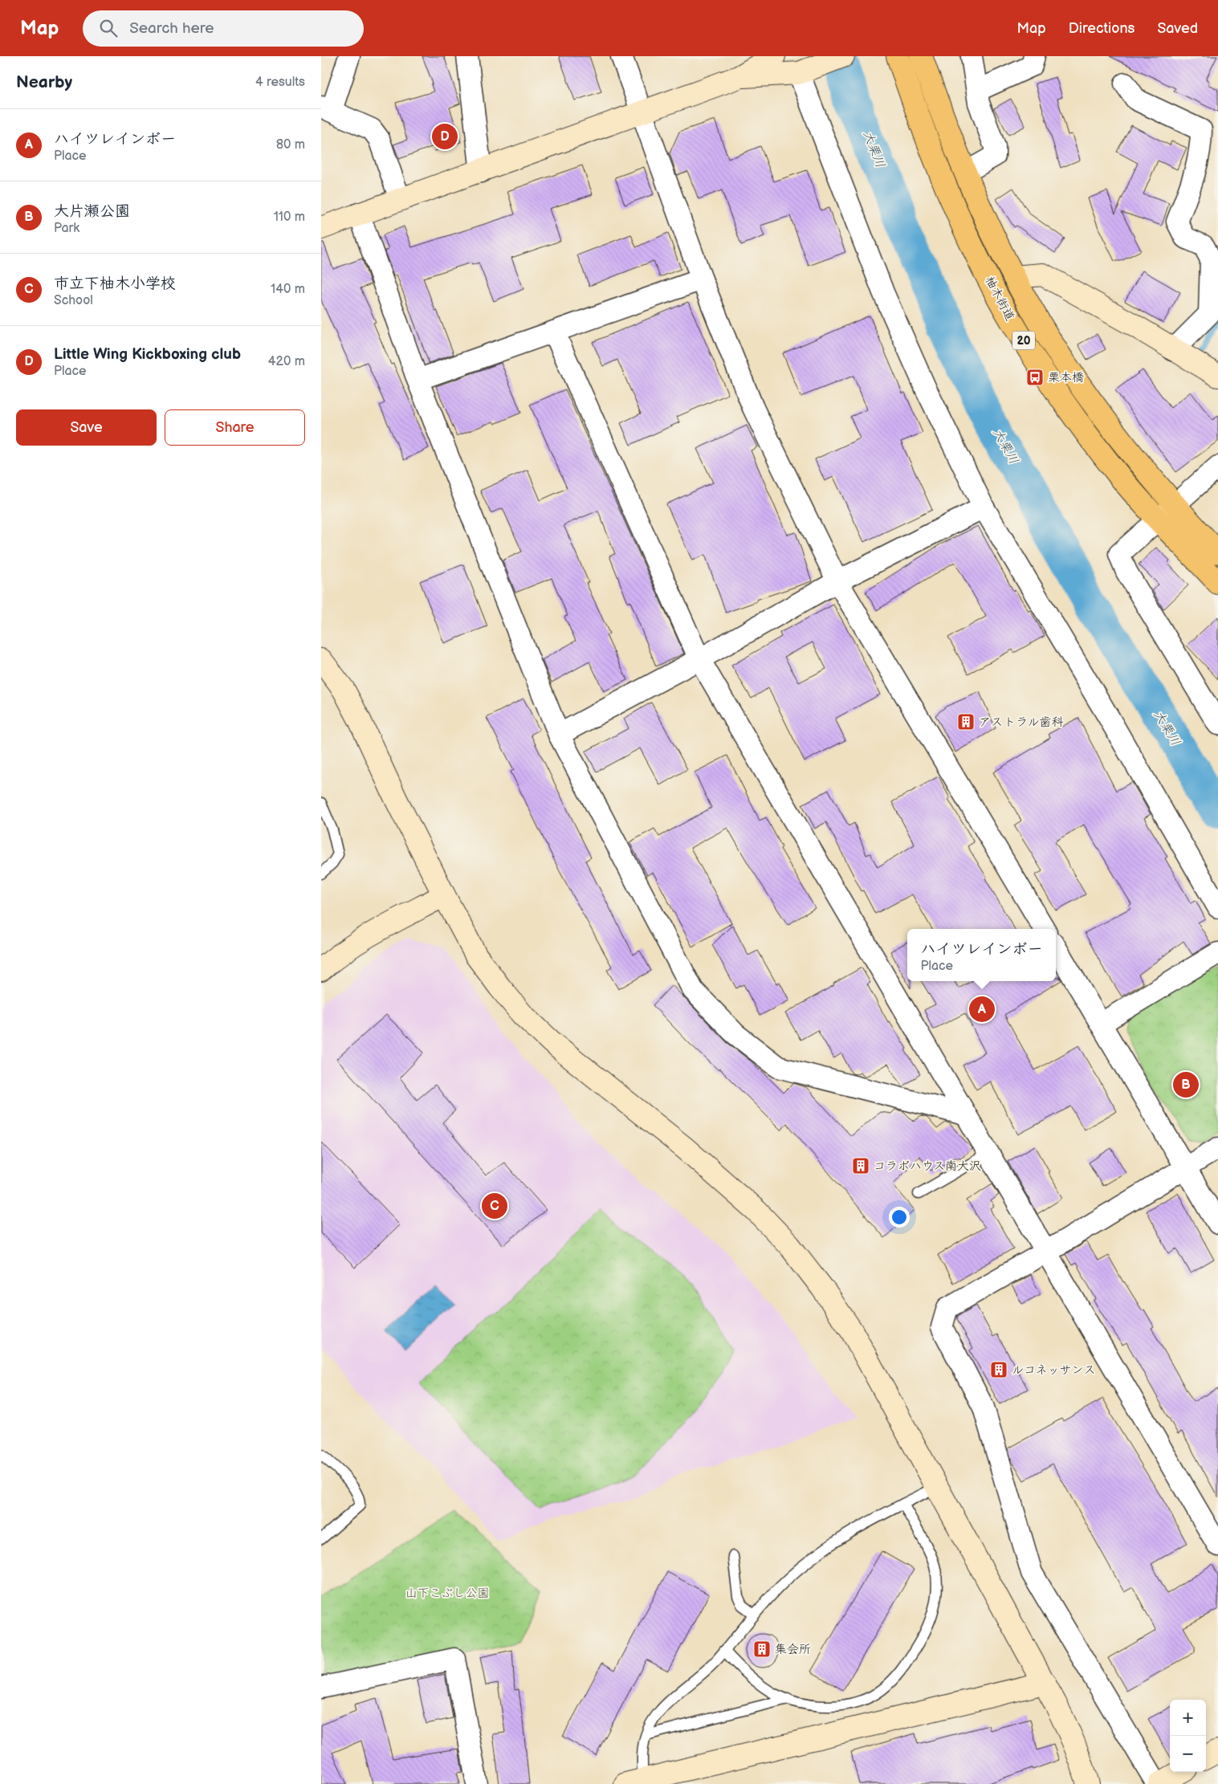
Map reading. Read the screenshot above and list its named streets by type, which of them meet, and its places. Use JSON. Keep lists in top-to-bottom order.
{
  "streets": {
    "main road": ["柚木街道", "20"]
  },
  "water": ["大栗川"],
  "parks": ["山下こぶし公園"],
  "places": {
    "bus stop": ["栗本橋"],
    "building": [
      "アストラル歯科",
      "コラボハウス南大沢",
      "ルコネッサンス",
      "集会所"
    ]
  },
  "page": {
    "header": "Map",
    "search": "Search here",
    "nav": ["Map", "Directions", "Saved"],
    "heading": ["Nearby", "4 results"],
    "list": [
      {
        "mark": "A",
        "name": "ハイツレインボー",
        "note": "Place",
        "value": "80 m"
      },
      {
        "mark": "B",
        "name": "大片瀬公園",
        "note": "Park",
        "value": "110 m"
      },
      {
        "mark": "C",
        "name": "市立下柚木小学校",
        "note": "School",
        "value": "140 m"
      },
      {
        "mark": "D",
        "name": "Little Wing Kickboxing club",
        "note": "Place",
        "value": "420 m"
      }
    ],
    "pins": [
      "D",
      "A",
      "B",
      "C"
    ],
    "buttons": ["Save", "Share"],
    "popup": ["ハイツレインボー", "Place"],
    "map_buttons": ["+", "−"]
  }
}
